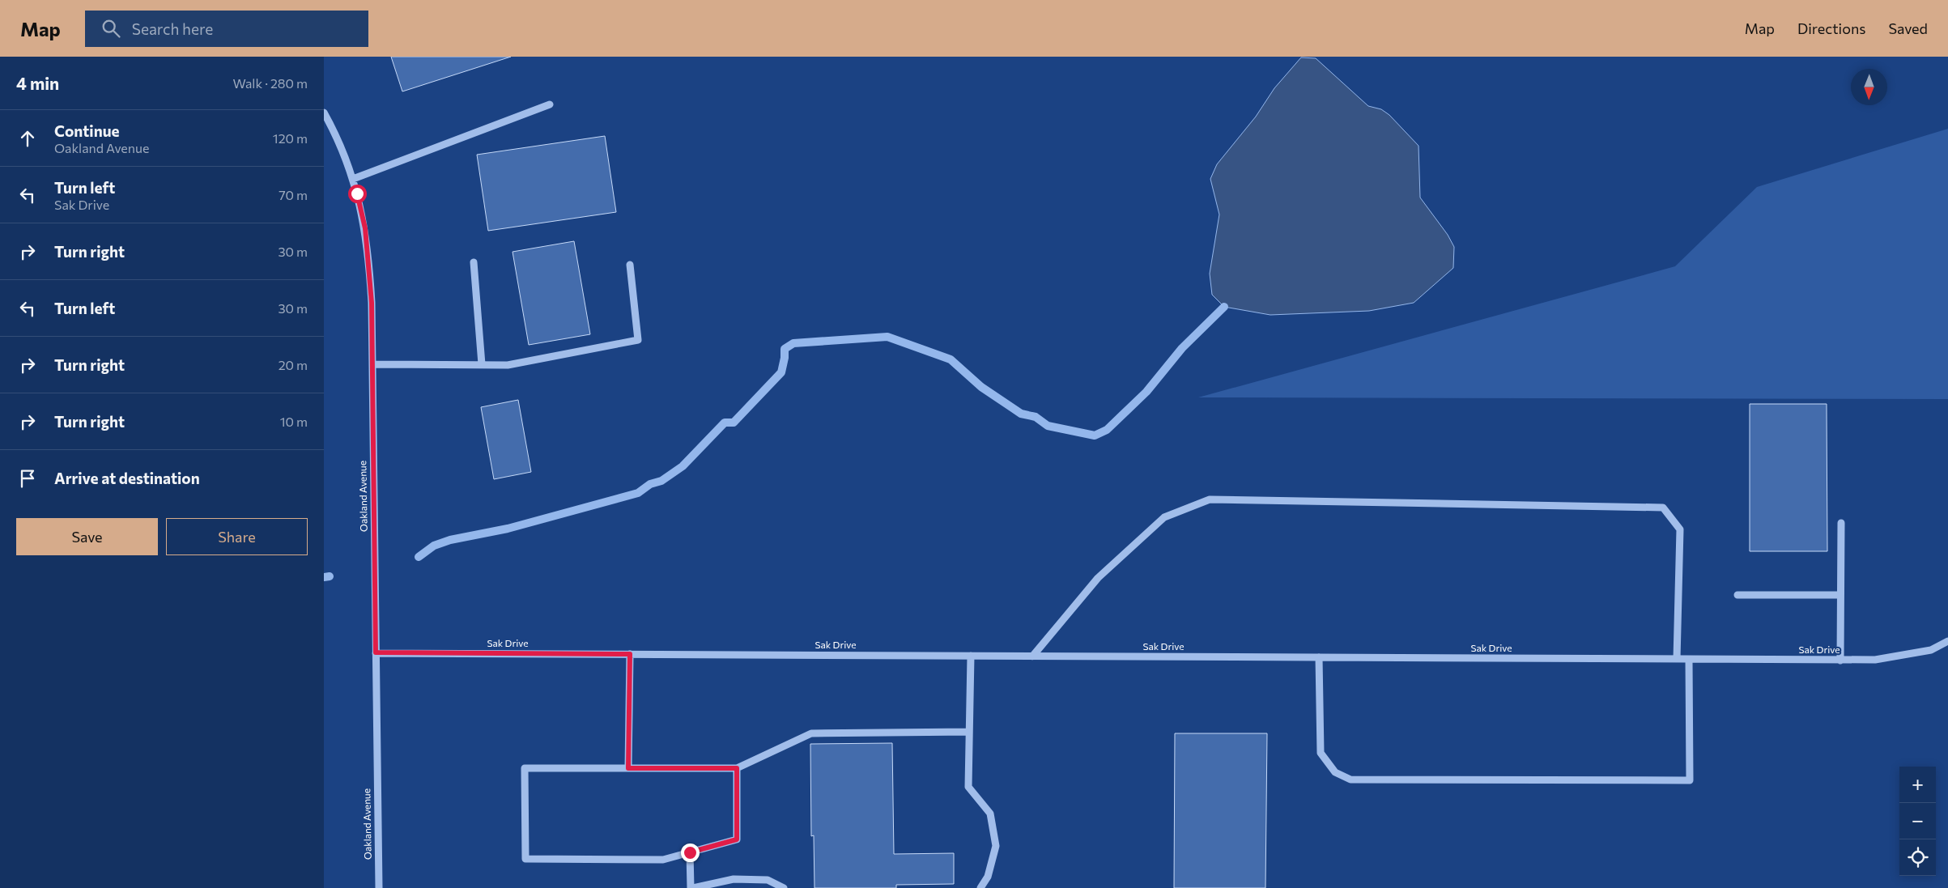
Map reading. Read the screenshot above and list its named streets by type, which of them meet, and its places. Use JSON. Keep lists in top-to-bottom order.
{
  "streets": {
    "street": ["Oakland Avenue", "Sak Drive"]
  },
  "crossings": [
    ["Oakland Avenue", "Sak Drive"]
  ],
  "north": "bottom",
  "page": {
    "header": "Map",
    "search": "Search here",
    "nav": ["Map", "Directions", "Saved"],
    "heading": ["4 min", "Walk · 280 m"],
    "list": [
      ["Continue", "Oakland Avenue", "120 m"],
      ["Turn left", "Sak Drive", "70 m"],
      ["Turn right", "30 m"],
      ["Turn left", "30 m"],
      ["Turn right", "20 m"],
      ["Turn right", "10 m"],
      "Arrive at destination"
    ],
    "buttons": ["Save", "Share"],
    "map_buttons": ["+", "−"]
  }
}
